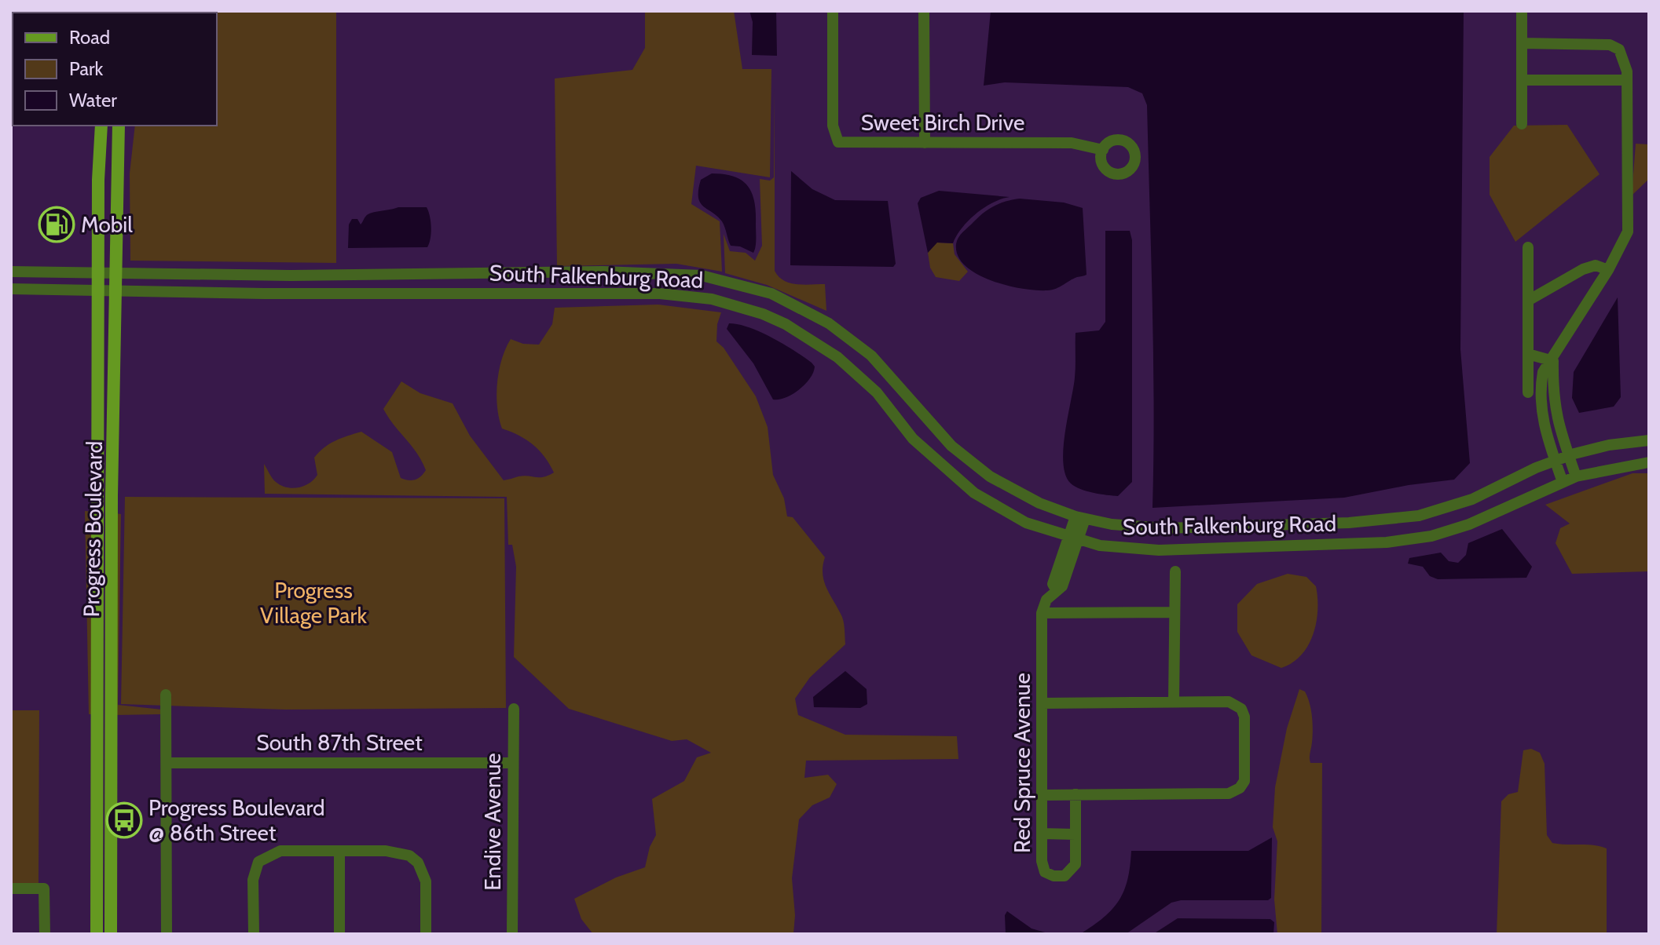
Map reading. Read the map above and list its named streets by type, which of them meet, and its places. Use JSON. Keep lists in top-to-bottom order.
{
  "streets": {
    "main road": ["Progress Boulevard"],
    "street": [
      "Sweet Birch Drive",
      "South Falkenburg Road",
      "South 87th Street",
      "Red Spruce Avenue",
      "Endive Avenue"
    ]
  },
  "crossings": [
    ["South Falkenburg Road", "Progress Boulevard"],
    ["South 87th Street", "Endive Avenue"]
  ],
  "parks": ["Progress Village Park"],
  "places": {
    "fuel station": ["Mobil"],
    "bus stop": ["Progress Boulevard @ 86th Street"]
  },
  "legend": ["Road", "Park", "Water"]
}
